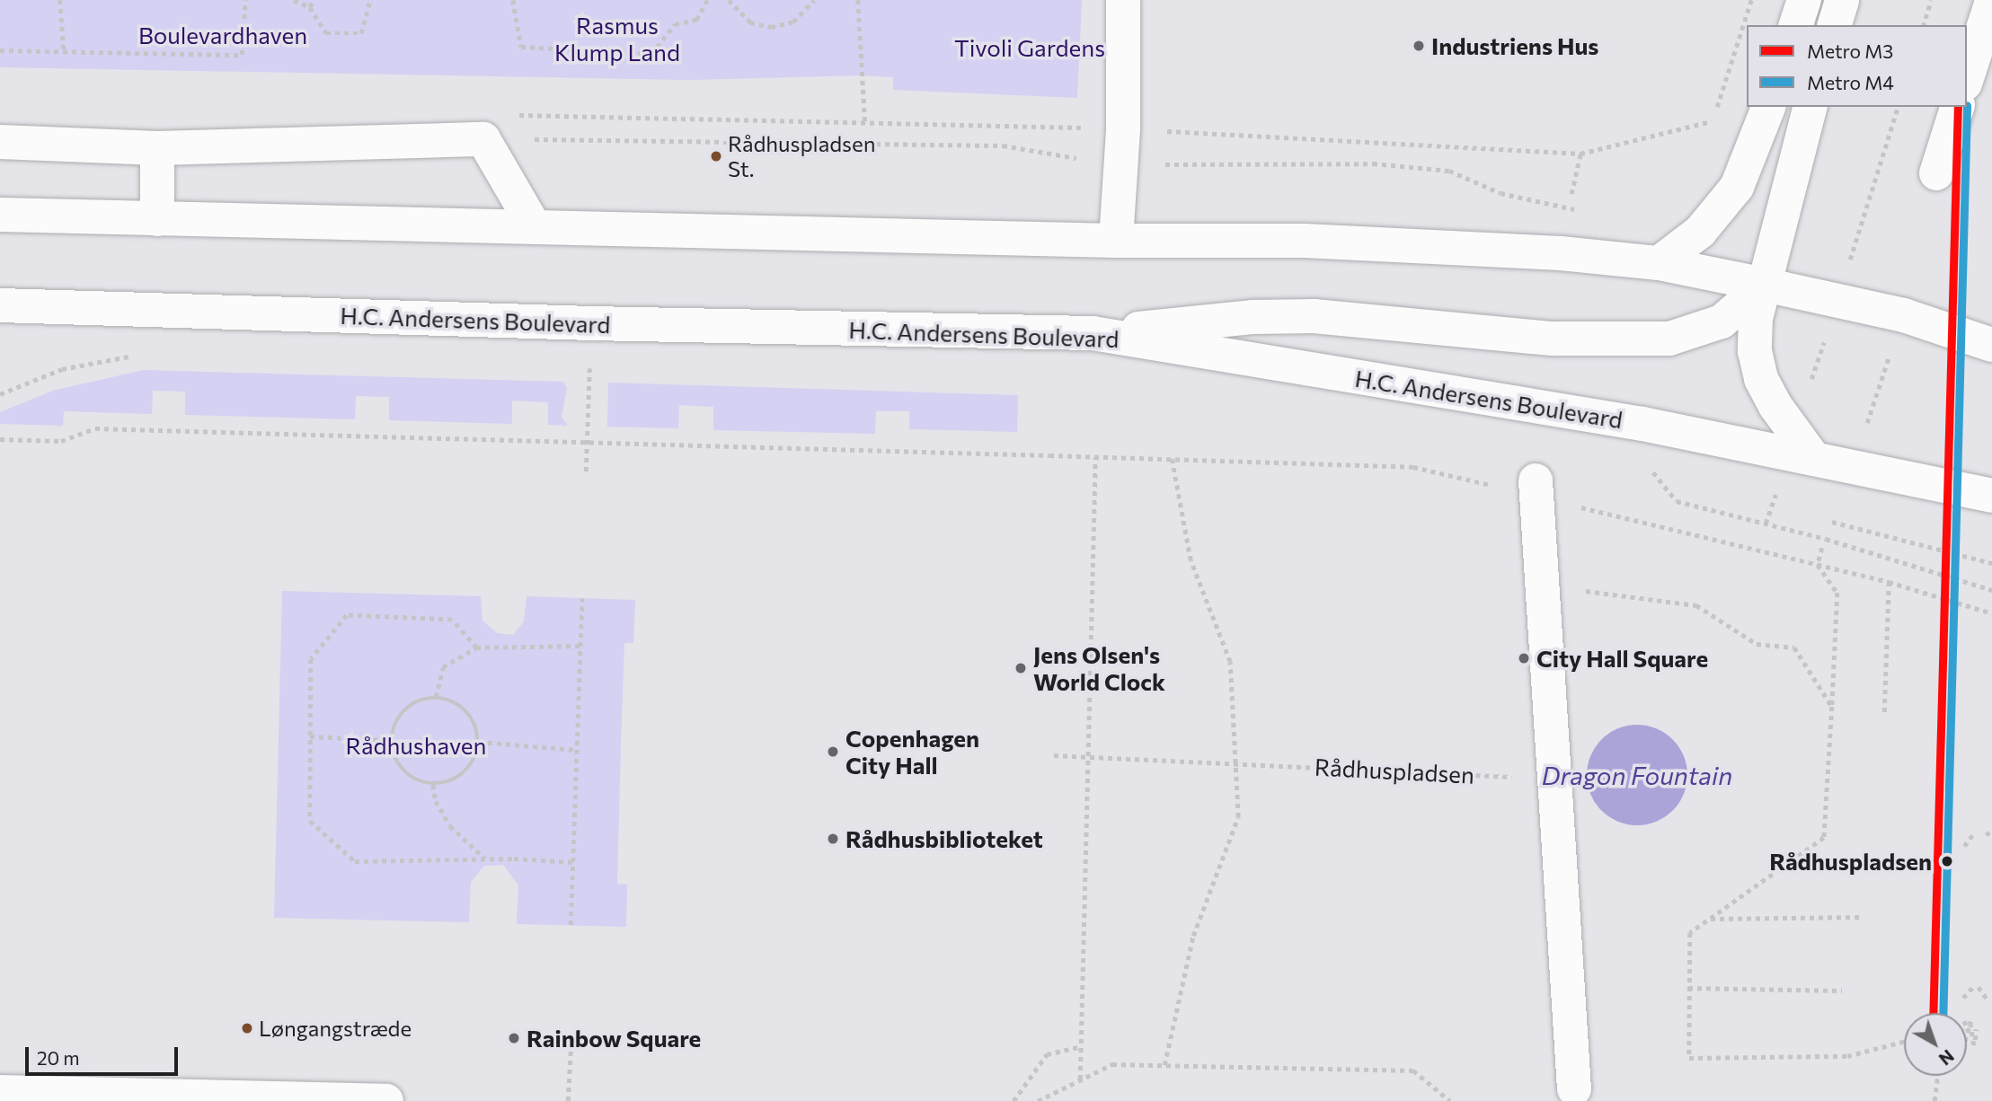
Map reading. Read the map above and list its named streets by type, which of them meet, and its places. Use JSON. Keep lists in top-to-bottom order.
{
  "streets": {
    "street": ["H.C. Andersens Boulevard"],
    "path": ["Rådhuspladsen"]
  },
  "water": ["Dragon Fountain"],
  "parks": [
    "Rasmus Klump Land",
    "Boulevardhaven",
    "Tivoli Gardens",
    "Rådhushaven"
  ],
  "places": [
    "Industriens Hus",
    "Rådhuspladsen St.",
    "City Hall Square",
    "Jens Olsen's World Clock",
    "Copenhagen City Hall",
    "Rådhusbiblioteket",
    "Rådhuspladsen",
    "Løngangstræde",
    "Rainbow Square"
  ],
  "lines": ["metro line M3", "metro line M4"],
  "legend": ["Metro M3", "Metro M4"],
  "scale_bar": "20 m",
  "north": "bottom right"
}
